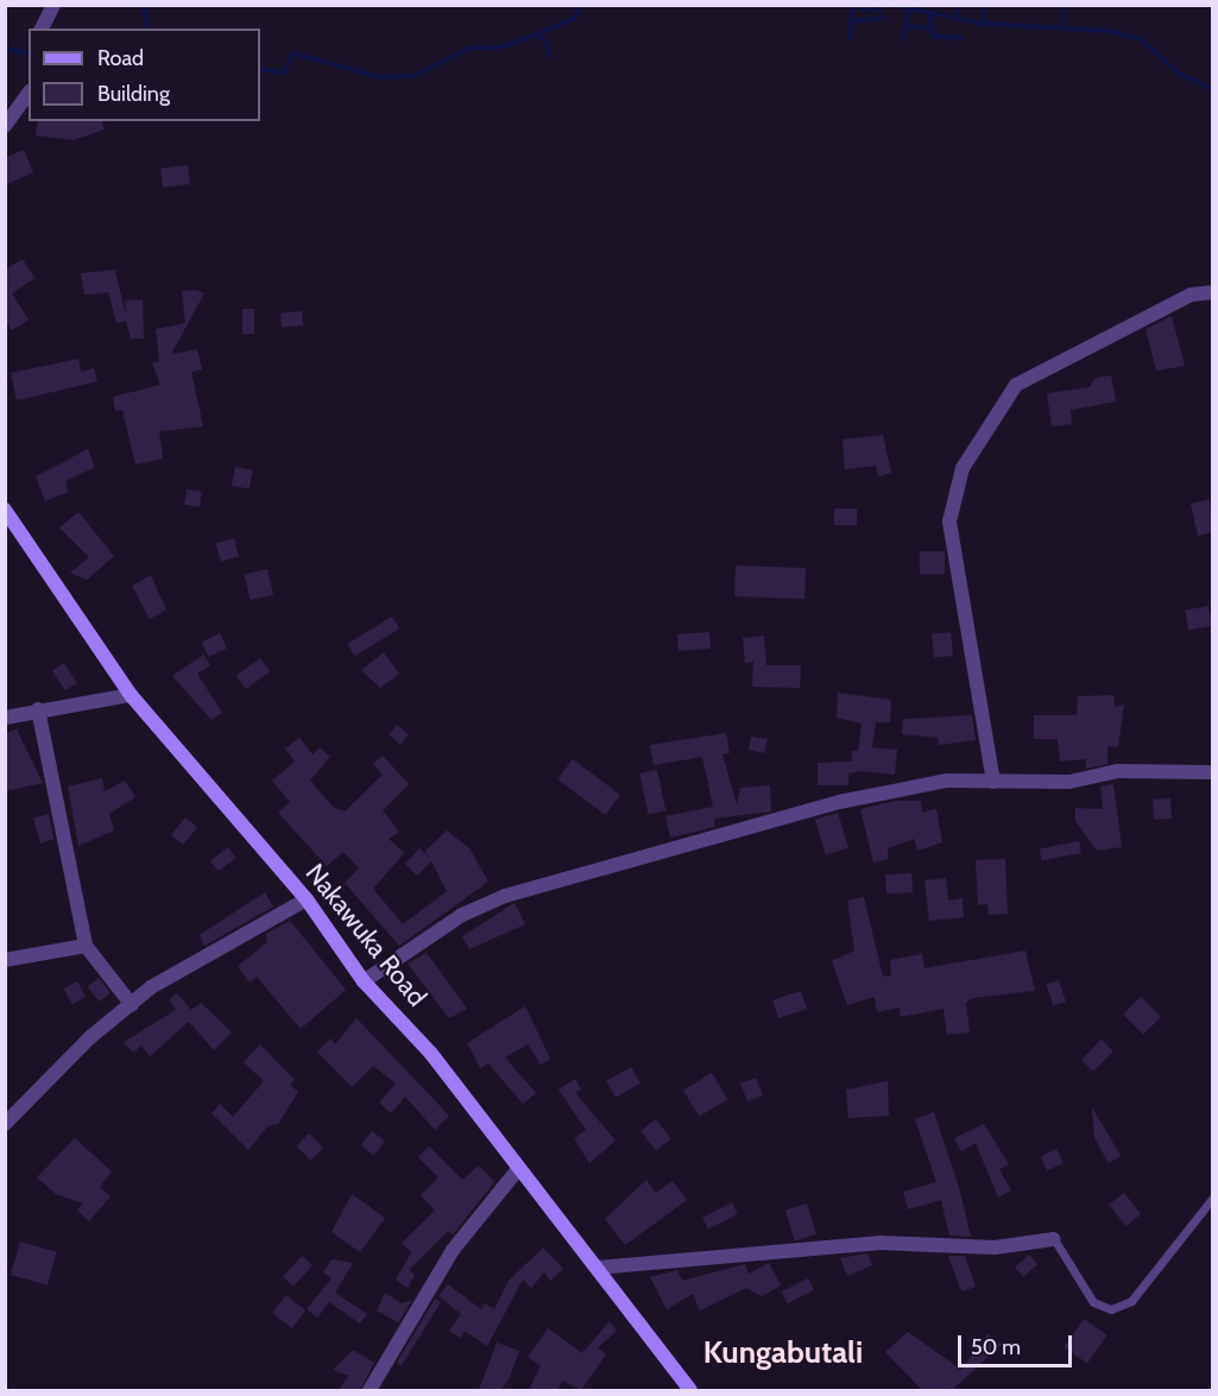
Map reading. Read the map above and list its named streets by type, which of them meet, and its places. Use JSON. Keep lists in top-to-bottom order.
{
  "streets": {
    "main road": ["Nakawuka Road"]
  },
  "districts": ["Kungabutali"],
  "legend": ["Road", "Building"],
  "scale_bar": "50 m"
}
